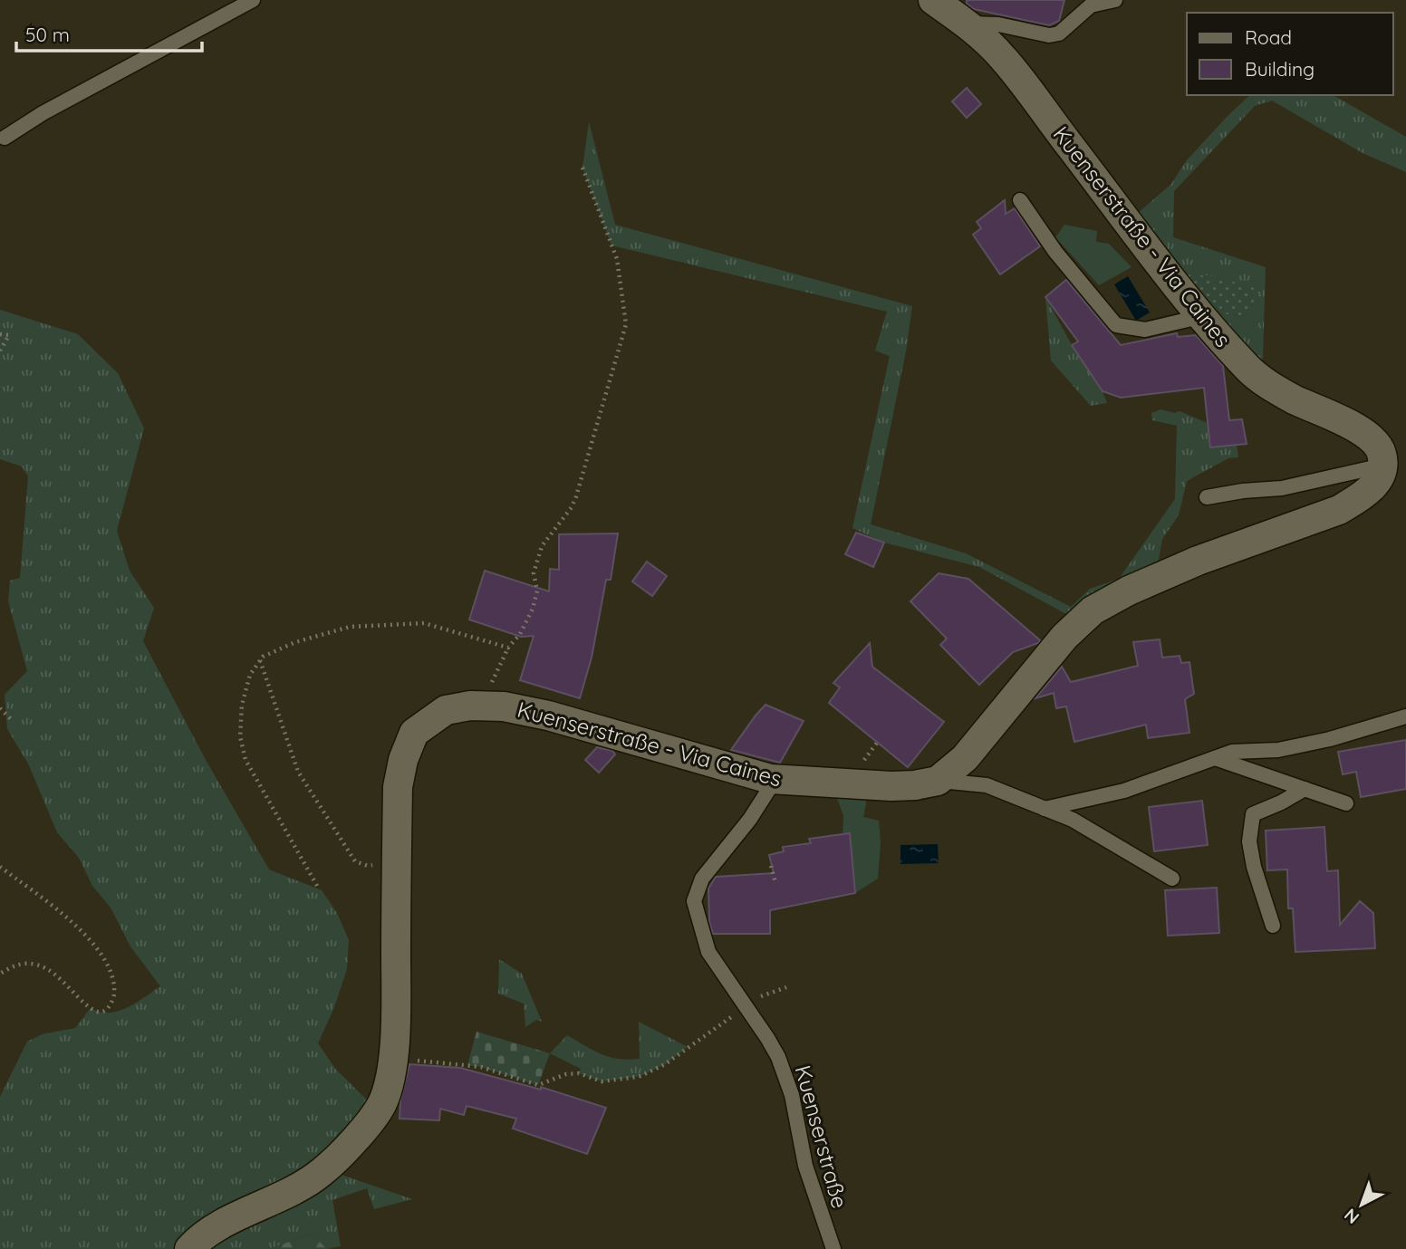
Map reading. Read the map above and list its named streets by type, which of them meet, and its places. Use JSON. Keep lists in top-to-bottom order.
{
  "streets": {
    "street": ["Kuenserstraße - Via Caines"],
    "lane": ["Kuenserstraße"]
  },
  "crossings": [
    ["Kuenserstraße - Via Caines", "Kuenserstraße"]
  ],
  "legend": ["Road", "Building"],
  "scale_bar": "50 m",
  "north": "bottom left"
}
